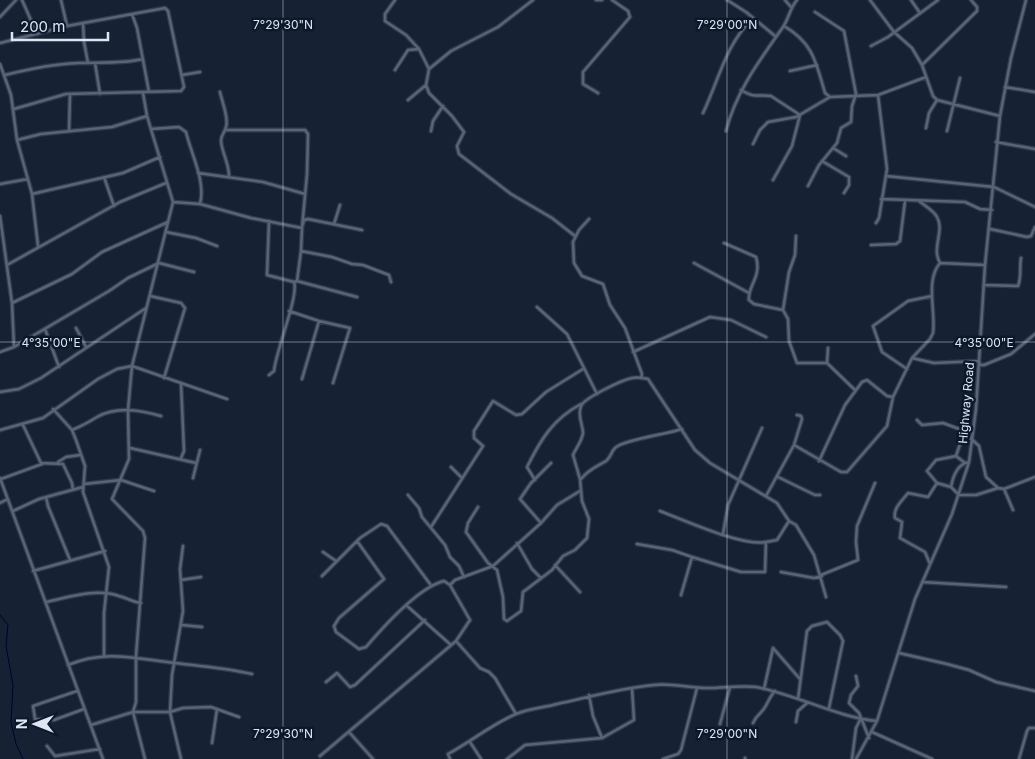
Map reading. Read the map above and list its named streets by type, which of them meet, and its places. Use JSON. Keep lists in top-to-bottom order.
{
  "streets": {
    "street": ["Highway Road"]
  },
  "scale_bar": "200 m",
  "north": "left",
  "coordinates": ["7°29'30\"N", "7°29'00\"N", "4°35'00\"E"]
}
